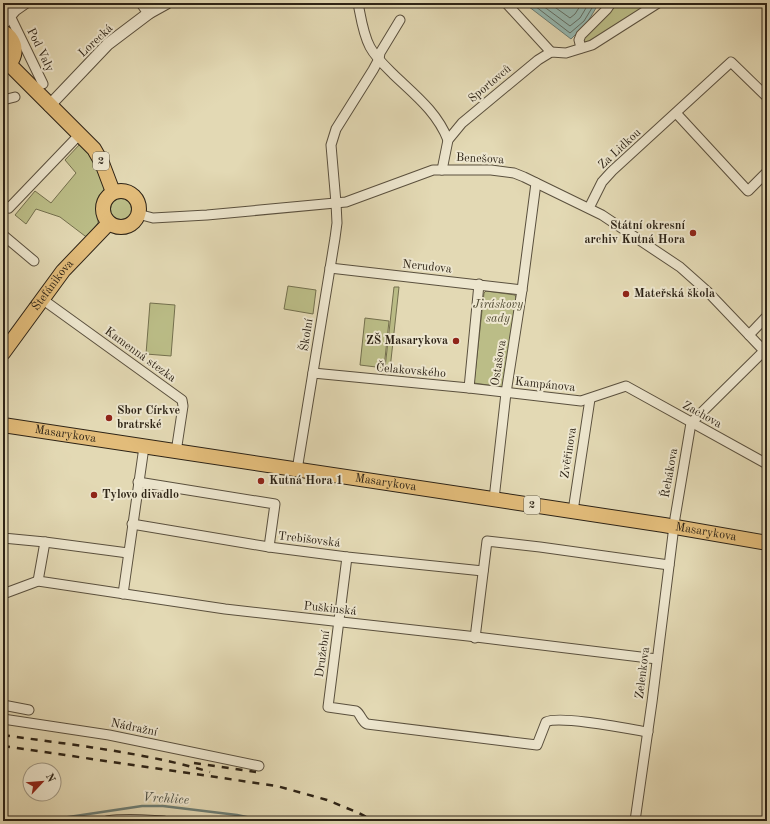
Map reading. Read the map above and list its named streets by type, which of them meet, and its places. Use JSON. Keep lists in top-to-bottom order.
{
  "streets": {
    "main road": ["2", "Štefánikova", "Masarykova"],
    "street": [
      "Lorecká",
      "Pod Valy",
      "Sportovců",
      "Za Lidkou",
      "Benešova",
      "Nerudova",
      "Školní",
      "Kamenná stezka",
      "Ostašova",
      "Čelakovského",
      "Kampánova",
      "Zachova",
      "Zvěřinova",
      "Řehákova",
      "Trebišovská",
      "Puškinská",
      "Družební",
      "Zelenkova",
      "Nádražní"
    ]
  },
  "crossings": [
    ["Lorecká", "2"],
    ["Sportovců", "Benešova"],
    ["Za Lidkou", "Benešova"],
    ["Benešova", "2"],
    ["Benešova", "Štefánikova"],
    ["Benešova", "Školní"],
    ["Benešova", "Ostašova"],
    ["2", "Štefánikova"],
    ["Nerudova", "Školní"],
    ["Nerudova", "Ostašova"],
    ["Štefánikova", "Kamenná stezka"],
    ["Školní", "Čelakovského"],
    ["Školní", "Masarykova"],
    ["Kamenná stezka", "Masarykova"],
    ["Ostašova", "Čelakovského"],
    ["Ostašova", "Kampánova"],
    ["Ostašova", "Masarykova"],
    ["Čelakovského", "Kampánova"],
    ["Kampánova", "Zachova"],
    ["Kampánova", "Zvěřinova"],
    ["Zachova", "Řehákova"],
    ["Masarykova", "Zvěřinova"],
    ["Masarykova", "Řehákova"],
    ["Masarykova", "Zelenkova"],
    ["Řehákova", "Zelenkova"],
    ["Trebišovská", "Družební"],
    ["Puškinská", "Družební"],
    ["Puškinská", "Zelenkova"],
    ["Družební", "Zelenkova"]
  ],
  "water": ["Vrchlice"],
  "parks": ["Jiráskovy sady"],
  "places": [
    "Státní okresní archiv Kutná Hora",
    "Mateřská škola",
    "ZŠ Masarykova",
    "Sbor Církve bratrské",
    "Kutná Hora 1",
    "Tylovo divadlo"
  ],
  "north": "top right"
}
